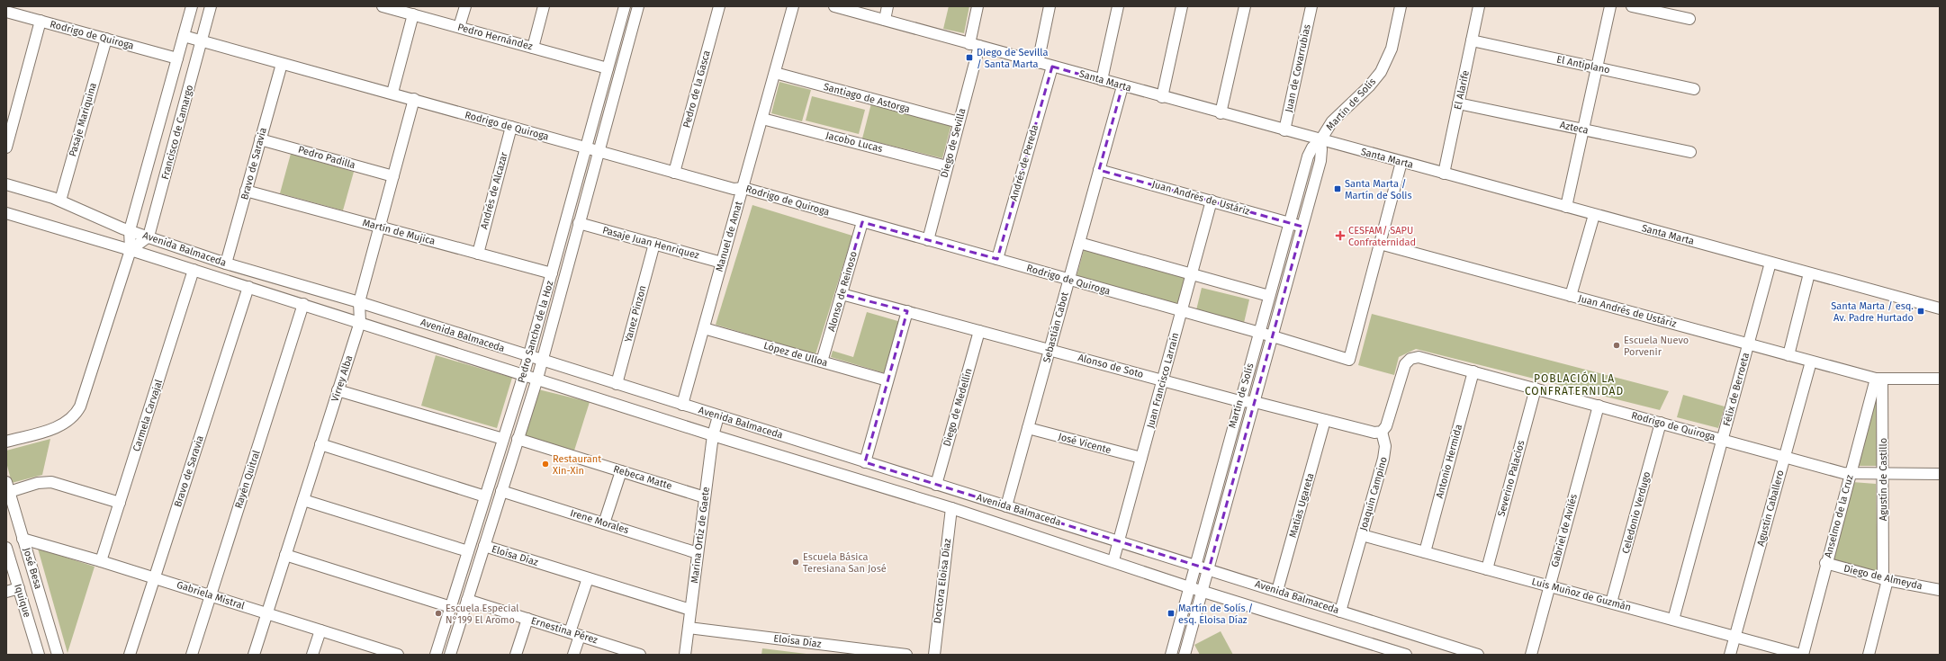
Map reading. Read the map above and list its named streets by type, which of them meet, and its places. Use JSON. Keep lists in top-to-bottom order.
{
  "streets": {
    "street": [
      "Rodrigo de Quiroga",
      "Pedro Hernández",
      "El Antiplano",
      "Juan de Covarrubias",
      "Santa Marta",
      "Pedro de la Gasca",
      "El Alarife",
      "Santiago de Astorga",
      "Martín de Solís",
      "Pasaje Mariquina",
      "Azteca",
      "Francisco de Camargo",
      "Jacobo Lucas",
      "Diego de Sevilla",
      "Pedro Padilla",
      "Andrés de Pereda",
      "Bravo de Saravia",
      "Andrés de Alcazar",
      "Juan Andrés de Ustáriz",
      "Martín de Mujica",
      "Manuel de Amat",
      "Pasaje Juan Henríquez",
      "Avenida Balmaceda",
      "Alonso de Reinoso",
      "Yanez Pinzon",
      "Sebastián Cabot",
      "Pedro Sancho de la Hoz",
      "López de Ulloa",
      "Alonso de Soto",
      "Virrey Alba",
      "Juan Francisco Larraín",
      "Félix de Berroeta",
      "Diego de Medellín",
      "Carmela Carvajal",
      "José Vicente",
      "Antonio Hermida",
      "Rebeca Matte",
      "Severino Palacios",
      "Rayén Quitral",
      "Agustín de Castillo",
      "Joaquín Campino",
      "Matías Ugareta",
      "Agustín Caballero",
      "Celedonio Verdugo",
      "Anselmo de la Cruz",
      "Irene Morales",
      "Gabriel de Avilés",
      "Marina Ortiz de Gaete",
      "Eloísa Díaz",
      "José Besa",
      "Diego de Almeyda",
      "Doctora Eloisa Díaz",
      "Luis Muñoz de Guzmán",
      "Gabriela Mistral",
      "Iquique",
      "Ernestina Pérez"
    ]
  },
  "crossings": [
    ["Rodrigo de Quiroga", "Pedro de la Gasca"],
    ["Rodrigo de Quiroga", "Martín de Solís"],
    ["Rodrigo de Quiroga", "Pasaje Mariquina"],
    ["Rodrigo de Quiroga", "Francisco de Camargo"],
    ["Rodrigo de Quiroga", "Diego de Sevilla"],
    ["Rodrigo de Quiroga", "Andrés de Pereda"],
    ["Rodrigo de Quiroga", "Bravo de Saravia"],
    ["Rodrigo de Quiroga", "Andrés de Alcazar"],
    ["Rodrigo de Quiroga", "Juan Andrés de Ustáriz"],
    ["Rodrigo de Quiroga", "Manuel de Amat"],
    ["Rodrigo de Quiroga", "Alonso de Reinoso"],
    ["Rodrigo de Quiroga", "Sebastián Cabot"],
    ["Rodrigo de Quiroga", "Pedro Sancho de la Hoz"],
    ["Rodrigo de Quiroga", "Alonso de Soto"],
    ["Rodrigo de Quiroga", "Virrey Alba"],
    ["Rodrigo de Quiroga", "Juan Francisco Larraín"],
    ["Rodrigo de Quiroga", "Félix de Berroeta"],
    ["Rodrigo de Quiroga", "Antonio Hermida"],
    ["Rodrigo de Quiroga", "Severino Palacios"],
    ["Rodrigo de Quiroga", "Agustín de Castillo"],
    ["Rodrigo de Quiroga", "Joaquín Campino"],
    ["Rodrigo de Quiroga", "Agustín Caballero"],
    ["Rodrigo de Quiroga", "Celedonio Verdugo"],
    ["Rodrigo de Quiroga", "Anselmo de la Cruz"],
    ["Rodrigo de Quiroga", "Gabriel de Avilés"],
    ["Pedro Hernández", "Pedro Sancho de la Hoz"],
    ["El Antiplano", "El Alarife"],
    ["Juan de Covarrubias", "Santa Marta"],
    ["Santa Marta", "El Alarife"],
    ["Santa Marta", "Martín de Solís"],
    ["Santa Marta", "Diego de Sevilla"],
    ["Santa Marta", "Andrés de Pereda"],
    ["Santa Marta", "Sebastián Cabot"],
    ["Santa Marta", "Félix de Berroeta"],
    ["El Alarife", "Azteca"],
    ["Santiago de Astorga", "Diego de Sevilla"],
    ["Santiago de Astorga", "Manuel de Amat"],
    ["Martín de Solís", "Juan Andrés de Ustáriz"],
    ["Martín de Solís", "Avenida Balmaceda"],
    ["Martín de Solís", "Alonso de Soto"],
    ["Pasaje Mariquina", "Avenida Balmaceda"],
    ["Francisco de Camargo", "Avenida Balmaceda"],
    ["Jacobo Lucas", "Diego de Sevilla"],
    ["Jacobo Lucas", "Manuel de Amat"],
    ["Pedro Padilla", "Bravo de Saravia"],
    ["Pedro Padilla", "Virrey Alba"],
    ["Bravo de Saravia", "Martín de Mujica"],
    ["Bravo de Saravia", "Avenida Balmaceda"],
    ["Bravo de Saravia", "Gabriela Mistral"],
    ["Andrés de Alcazar", "Martín de Mujica"],
    ["Juan Andrés de Ustáriz", "Sebastián Cabot"],
    ["Juan Andrés de Ustáriz", "Juan Francisco Larraín"],
    ["Juan Andrés de Ustáriz", "Félix de Berroeta"],
    ["Juan Andrés de Ustáriz", "Agustín de Castillo"],
    ["Juan Andrés de Ustáriz", "Agustín Caballero"],
    ["Juan Andrés de Ustáriz", "Anselmo de la Cruz"],
    ["Martín de Mujica", "Pedro Sancho de la Hoz"],
    ["Martín de Mujica", "Virrey Alba"],
    ["Manuel de Amat", "Pasaje Juan Henríquez"],
    ["Manuel de Amat", "Avenida Balmaceda"],
    ["Manuel de Amat", "López de Ulloa"],
    ["Pasaje Juan Henríquez", "Yanez Pinzon"],
    ["Pasaje Juan Henríquez", "Pedro Sancho de la Hoz"],
    ["Avenida Balmaceda", "Yanez Pinzon"],
    ["Avenida Balmaceda", "Sebastián Cabot"],
    ["Avenida Balmaceda", "Pedro Sancho de la Hoz"],
    ["Avenida Balmaceda", "Virrey Alba"],
    ["Avenida Balmaceda", "Juan Francisco Larraín"],
    ["Avenida Balmaceda", "Diego de Medellín"],
    ["Avenida Balmaceda", "Carmela Carvajal"],
    ["Avenida Balmaceda", "Rayén Quitral"],
    ["Avenida Balmaceda", "Joaquín Campino"],
    ["Avenida Balmaceda", "Matías Ugareta"],
    ["Avenida Balmaceda", "Marina Ortiz de Gaete"],
    ["Avenida Balmaceda", "Doctora Eloisa Díaz"],
    ["Alonso de Reinoso", "López de Ulloa"],
    ["Alonso de Reinoso", "Alonso de Soto"],
    ["Sebastián Cabot", "Alonso de Soto"],
    ["Sebastián Cabot", "José Vicente"],
    ["Pedro Sancho de la Hoz", "Rebeca Matte"],
    ["Pedro Sancho de la Hoz", "Irene Morales"],
    ["Pedro Sancho de la Hoz", "Eloísa Díaz"],
    ["Pedro Sancho de la Hoz", "Ernestina Pérez"],
    ["Alonso de Soto", "Juan Francisco Larraín"],
    ["Alonso de Soto", "Diego de Medellín"],
    ["Alonso de Soto", "Joaquín Campino"],
    ["Alonso de Soto", "Matías Ugareta"],
    ["Virrey Alba", "Gabriela Mistral"],
    ["Juan Francisco Larraín", "José Vicente"],
    ["Félix de Berroeta", "Luis Muñoz de Guzmán"],
    ["Carmela Carvajal", "Gabriela Mistral"],
    ["Antonio Hermida", "Luis Muñoz de Guzmán"],
    ["Rebeca Matte", "Marina Ortiz de Gaete"],
    ["Severino Palacios", "Luis Muñoz de Guzmán"],
    ["Rayén Quitral", "Gabriela Mistral"],
    ["Agustín de Castillo", "Anselmo de la Cruz"],
    ["Agustín de Castillo", "Diego de Almeyda"],
    ["Joaquín Campino", "Luis Muñoz de Guzmán"],
    ["Agustín Caballero", "Luis Muñoz de Guzmán"],
    ["Celedonio Verdugo", "Luis Muñoz de Guzmán"],
    ["Anselmo de la Cruz", "Diego de Almeyda"],
    ["Anselmo de la Cruz", "Luis Muñoz de Guzmán"],
    ["Irene Morales", "Marina Ortiz de Gaete"],
    ["Gabriel de Avilés", "Luis Muñoz de Guzmán"],
    ["Marina Ortiz de Gaete", "Eloísa Díaz"],
    ["José Besa", "Gabriela Mistral"]
  ],
  "districts": ["POBLACIÓN LA CONFRATERNIDAD"],
  "places": {
    "transit": [
      "Diego de Sevilla / Santa Marta",
      "Santa Marta / Martín de Solis",
      "Santa Marta / esq. Av. Padre Hurtado",
      "Martín de Solís / esq. Eloisa Díaz"
    ],
    "health": ["CESFAM/ SAPU Confraternidad"],
    "other": [
      "Escuela Nuevo Porvenir",
      "Restaurant Xin-Xin",
      "Escuela Básica Teresiana San José",
      "Escuela Especial N°199 El Aromo"
    ]
  }
}
